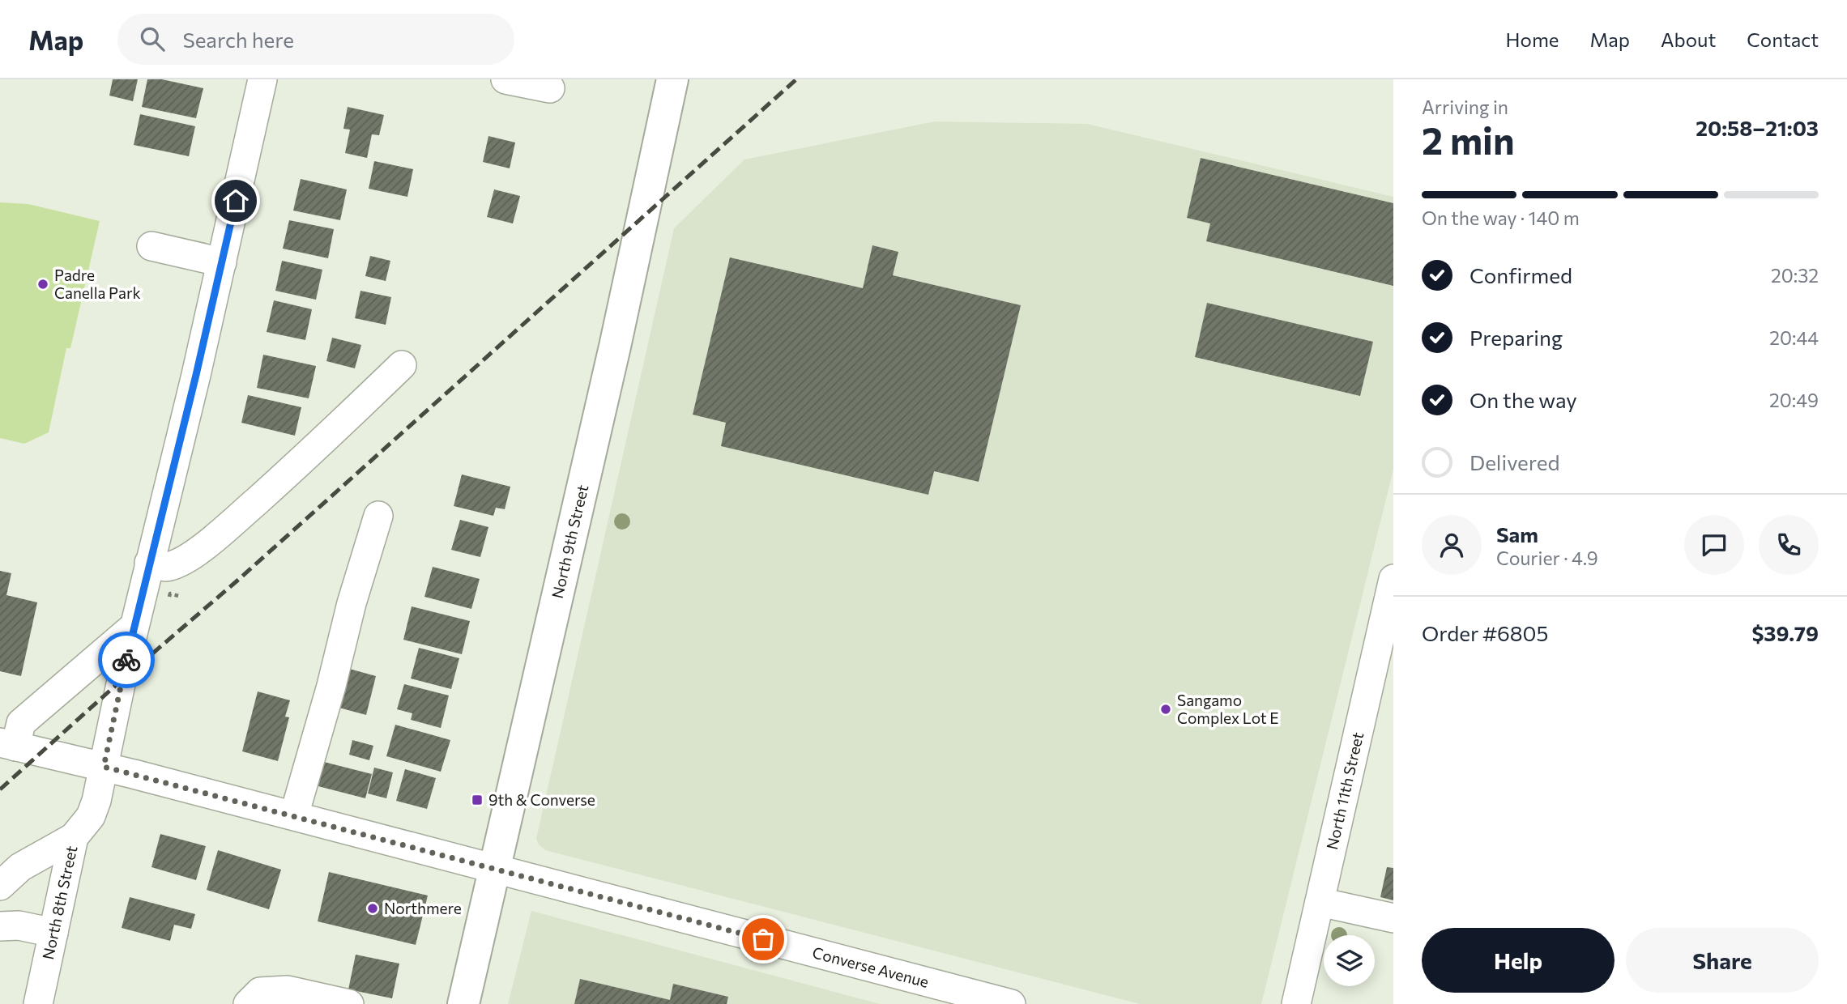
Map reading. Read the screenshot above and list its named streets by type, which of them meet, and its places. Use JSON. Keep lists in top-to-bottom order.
{
  "streets": {
    "main road": ["North 9th Street"],
    "street": ["North 11th Street", "North 8th Street", "Converse Avenue"]
  },
  "crossings": [
    ["North 9th Street", "Converse Avenue"],
    ["North 8th Street", "Converse Avenue"]
  ],
  "places": {
    "other": ["Padre Canella Park", "Sangamo Complex Lot E", "Northmere"],
    "transit": ["9th & Converse"]
  },
  "page": {
    "header": "Map",
    "search": "Search here",
    "nav": [
      "Home",
      "Map",
      "About",
      "Contact"
    ],
    "heading": ["2 min", "Arriving in", "20:58–21:03"],
    "panel": [
      "Sam",
      "Courier · 4.9",
      "Order #6805",
      "$39.79"
    ],
    "bar": "On the way · 140 m",
    "list": [
      ["Confirmed", "20:32"],
      ["Preparing", "20:44"],
      ["On the way", "20:49"],
      "Delivered"
    ],
    "buttons": ["Help", "Share"]
  }
}
